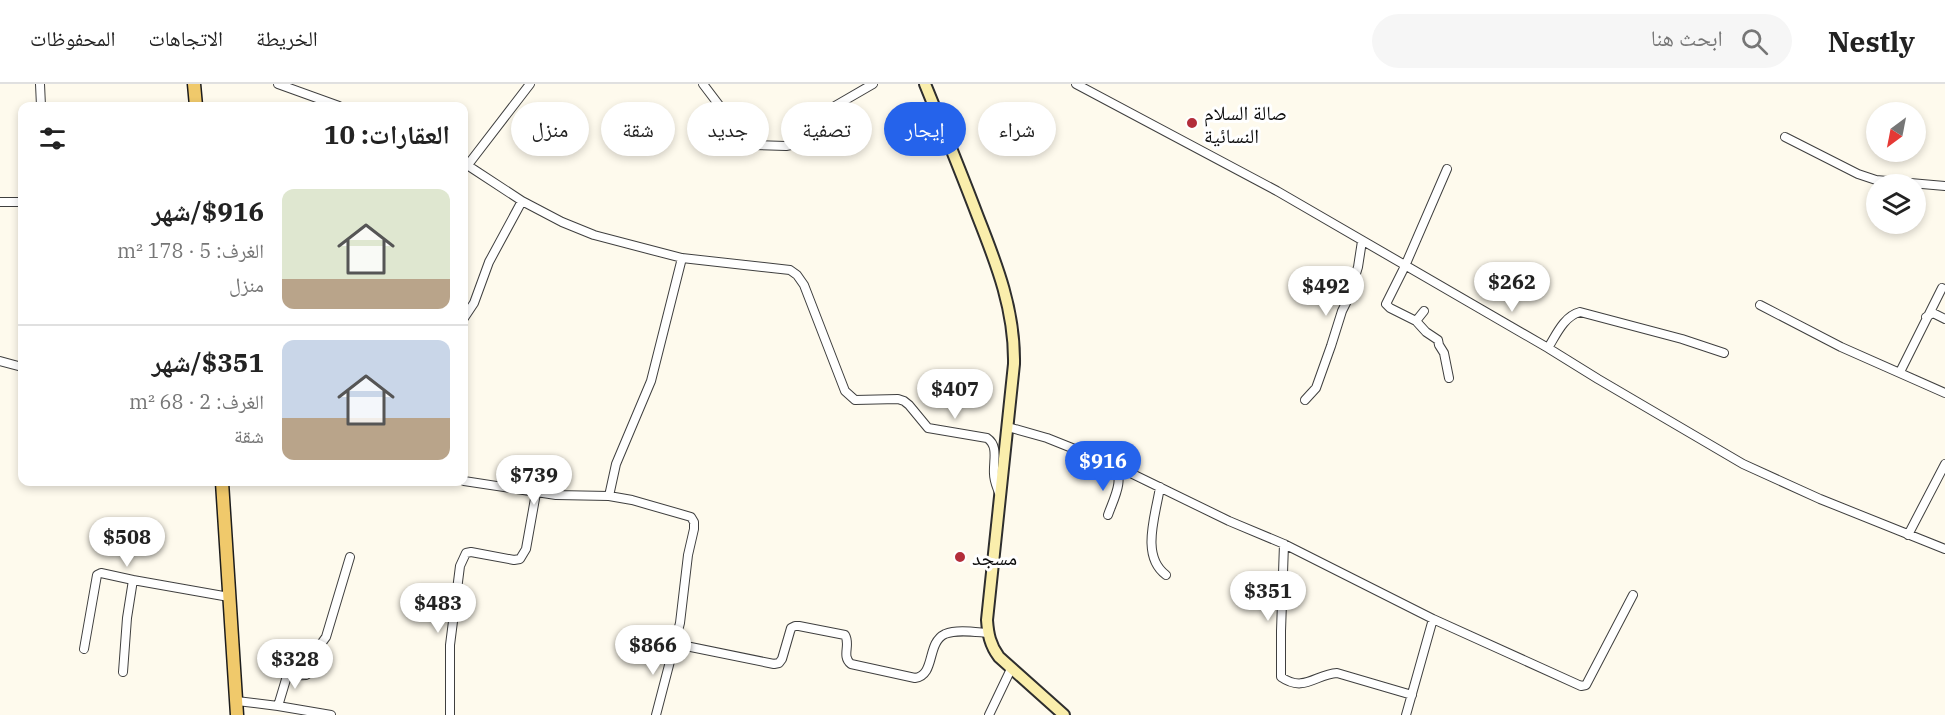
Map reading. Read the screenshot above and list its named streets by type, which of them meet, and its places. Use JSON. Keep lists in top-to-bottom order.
{
  "places": ["صالة السلام النسائية", "مسجد"],
  "north": "bottom left",
  "page": {
    "header": "Nestly",
    "search": "ابحث هنا",
    "nav": ["الخريطة", "الاتجاهات", "المحفوظات"],
    "chip": [
      "شراء",
      "إيجار",
      "تصفية",
      "جديد",
      "شقة",
      "منزل"
    ],
    "heading": "العقارات: 10",
    "list": [
      {
        "name": "$916/شهر",
        "note": "الغرف: 5 · 178 m² · منزل"
      },
      {
        "name": "$351/شهر",
        "note": "الغرف: 2 · 68 m² · شقة"
      }
    ],
    "price": [
      "$262",
      "$492",
      "$407",
      "$916",
      "$739",
      "$508",
      "$351",
      "$483",
      "$866",
      "$328"
    ]
  }
}
